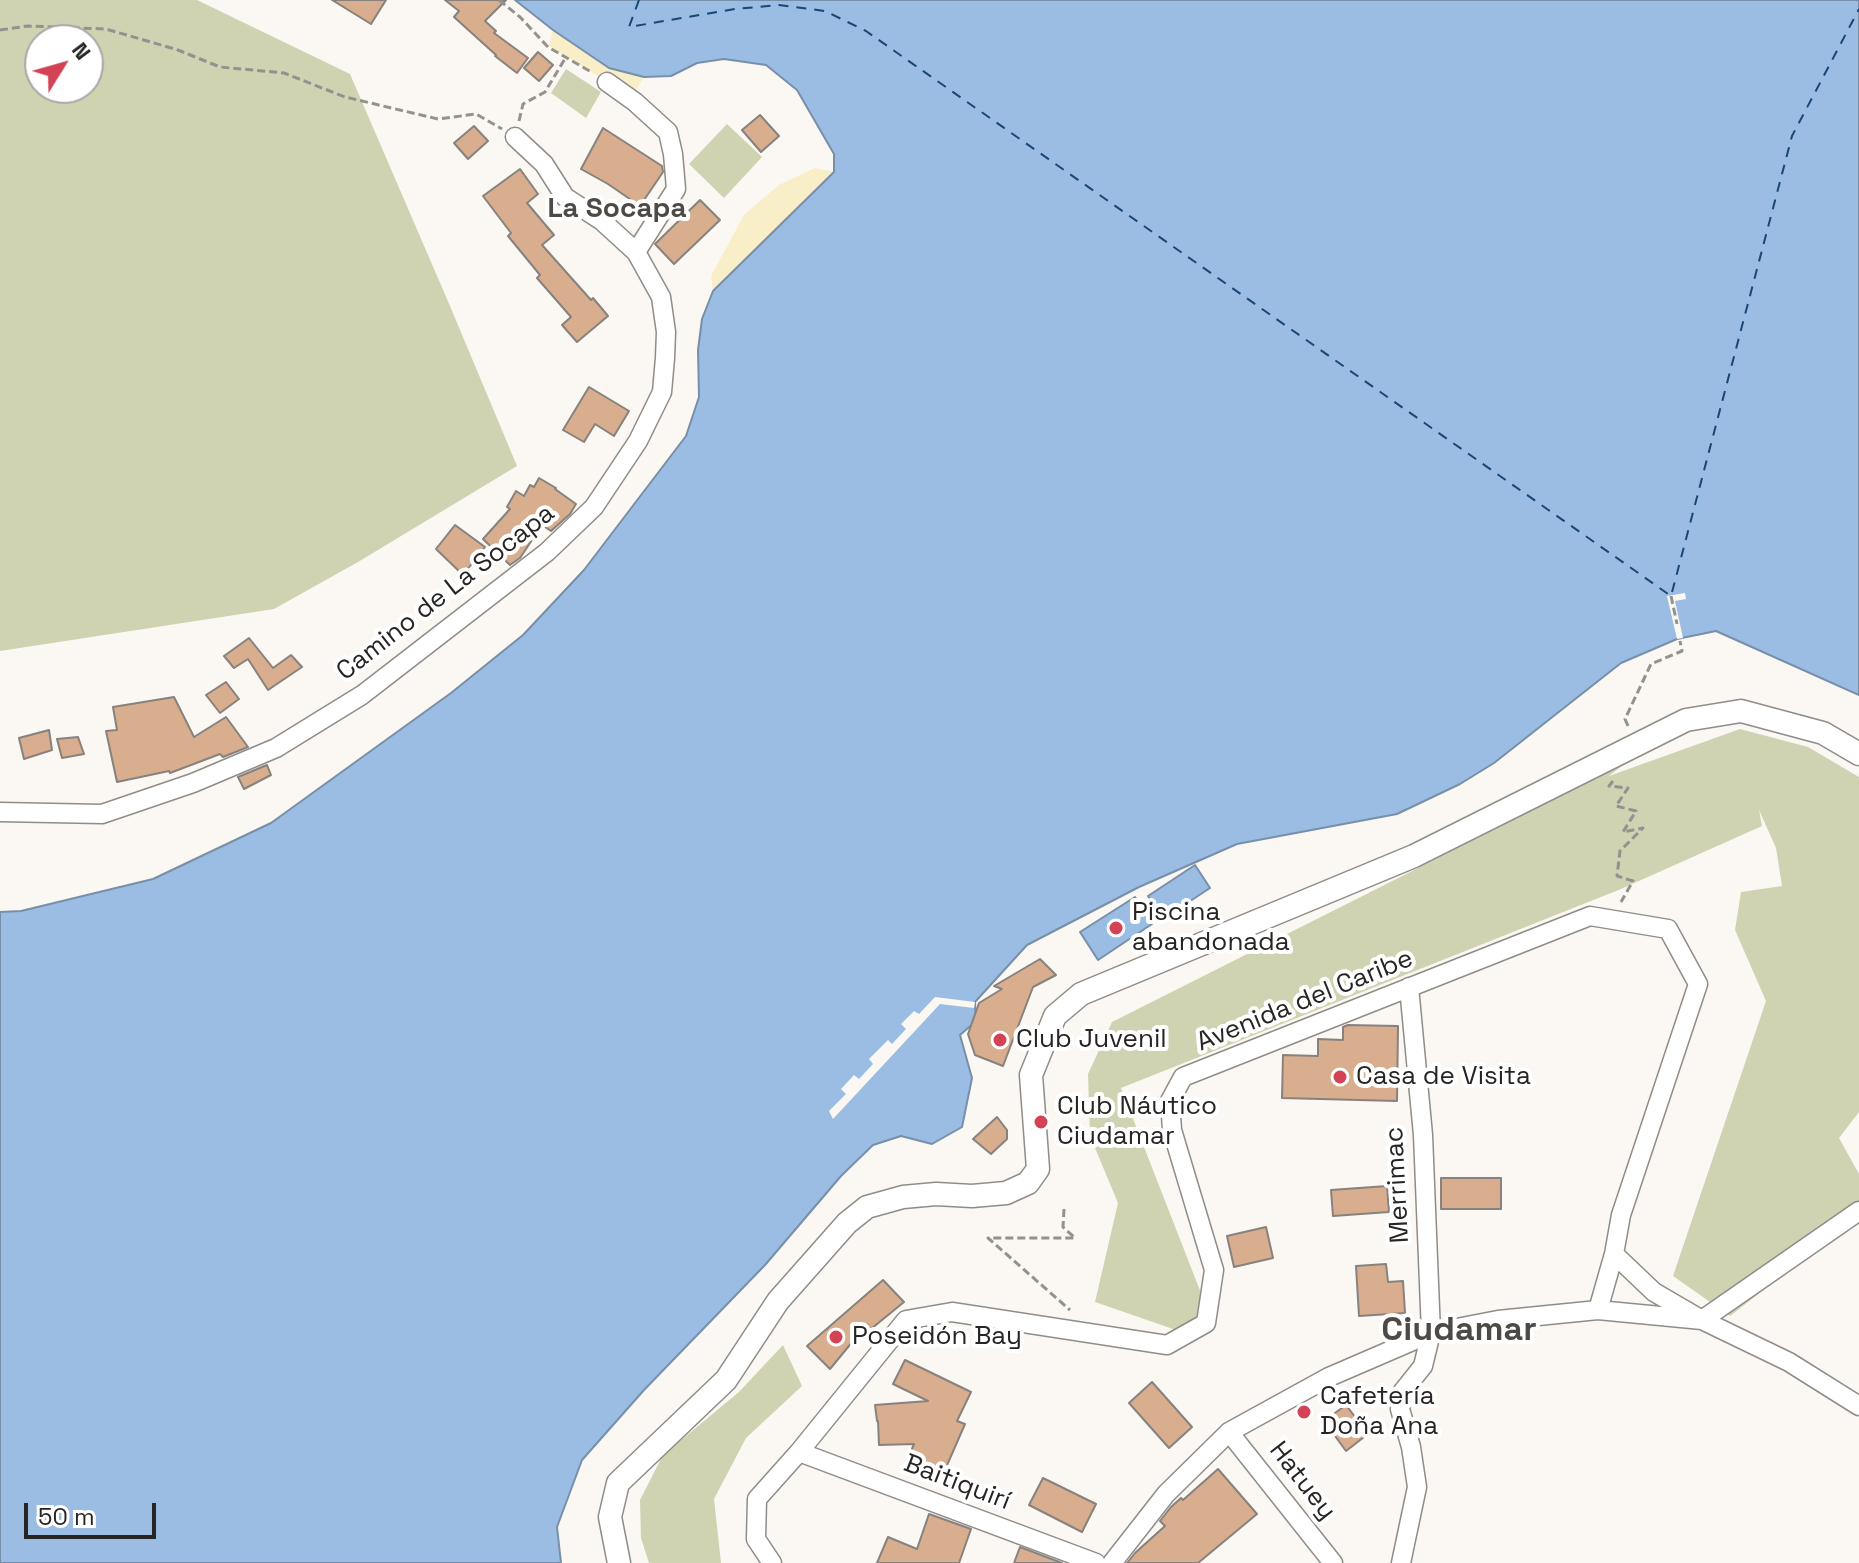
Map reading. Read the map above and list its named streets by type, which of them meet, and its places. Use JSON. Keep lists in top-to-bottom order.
{
  "streets": {
    "street": [
      "Camino de La Socapa",
      "Avenida del Caribe",
      "Merrimac",
      "Hatuey",
      "Baitiquirí"
    ]
  },
  "crossings": [
    ["Avenida del Caribe", "Merrimac"],
    ["Avenida del Caribe", "Baitiquirí"]
  ],
  "districts": ["La Socapa", "Ciudamar"],
  "places": [
    "Piscina abandonada",
    "Club Juvenil",
    "Casa de Visita",
    "Club Náutico Ciudamar",
    "Poseidón Bay",
    "Cafetería Doña Ana"
  ],
  "scale_bar": "50 m",
  "north": "top right"
}
